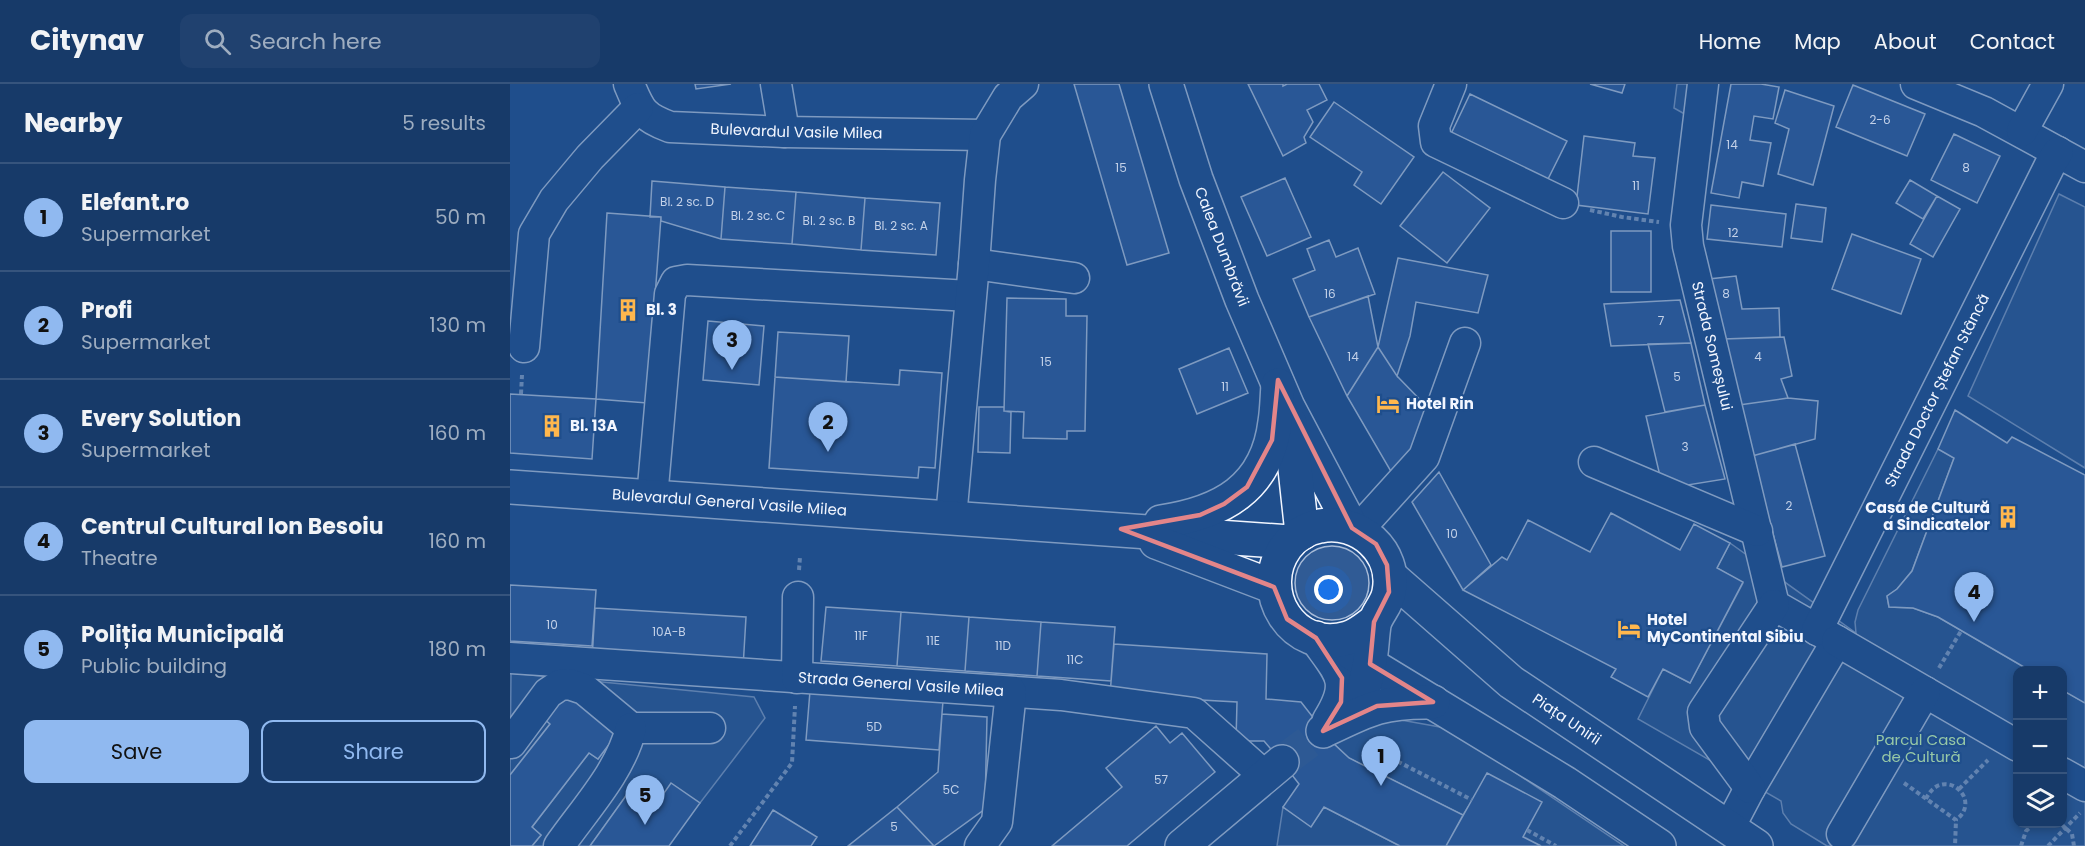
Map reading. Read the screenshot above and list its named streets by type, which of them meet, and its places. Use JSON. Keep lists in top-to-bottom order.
{
  "streets": {
    "main road": ["Calea Dumbrăvii", "Bulevardul General Vasile Milea", "Piața Unirii"],
    "street": [
      "Bulevardul Vasile Milea",
      "Strada Someșului",
      "Strada Doctor Ștefan Stâncă",
      "Strada General Vasile Milea"
    ]
  },
  "crossings": [
    ["Calea Dumbrăvii", "Bulevardul General Vasile Milea"],
    ["Calea Dumbrăvii", "Piața Unirii"],
    ["Bulevardul General Vasile Milea", "Piața Unirii"]
  ],
  "parks": ["Parcul Casa de Cultură"],
  "places": {
    "building": ["Bl. 3", "Bl. 13A", "Casa de Cultură a Sindicatelor"],
    "hotel": ["Hotel Rin", "Hotel MyContinental Sibiu"]
  },
  "house_numbers": [
    "2-6",
    "14",
    "15",
    "8",
    "11",
    "Bl. 2 sc. D",
    "Bl. 2 sc. C",
    "Bl. 2 sc. B",
    "Bl. 2 sc. A",
    "12",
    "16",
    "8",
    "7",
    "14",
    "4",
    "15",
    "5",
    "11",
    "3",
    "2",
    "10",
    "10",
    "10A-B",
    "11F",
    "11E",
    "11D",
    "11C",
    "5D",
    "57",
    "5C",
    "5"
  ],
  "page": {
    "header": "Citynav",
    "search": "Search here",
    "nav": [
      "Home",
      "Map",
      "About",
      "Contact"
    ],
    "heading": ["Nearby", "5 results"],
    "list": [
      {
        "mark": "1",
        "name": "Elefant.ro",
        "note": "Supermarket",
        "value": "50 m"
      },
      {
        "mark": "2",
        "name": "Profi",
        "note": "Supermarket",
        "value": "130 m"
      },
      {
        "mark": "3",
        "name": "Every Solution",
        "note": "Supermarket",
        "value": "160 m"
      },
      {
        "mark": "4",
        "name": "Centrul Cultural Ion Besoiu",
        "note": "Theatre",
        "value": "160 m"
      },
      {
        "mark": "5",
        "name": "Poliția Municipală",
        "note": "Public building",
        "value": "180 m"
      }
    ],
    "pins": [
      "3",
      "2",
      "4",
      "1",
      "5"
    ],
    "map_buttons": ["+", "−"],
    "buttons": ["Save", "Share"]
  }
}
